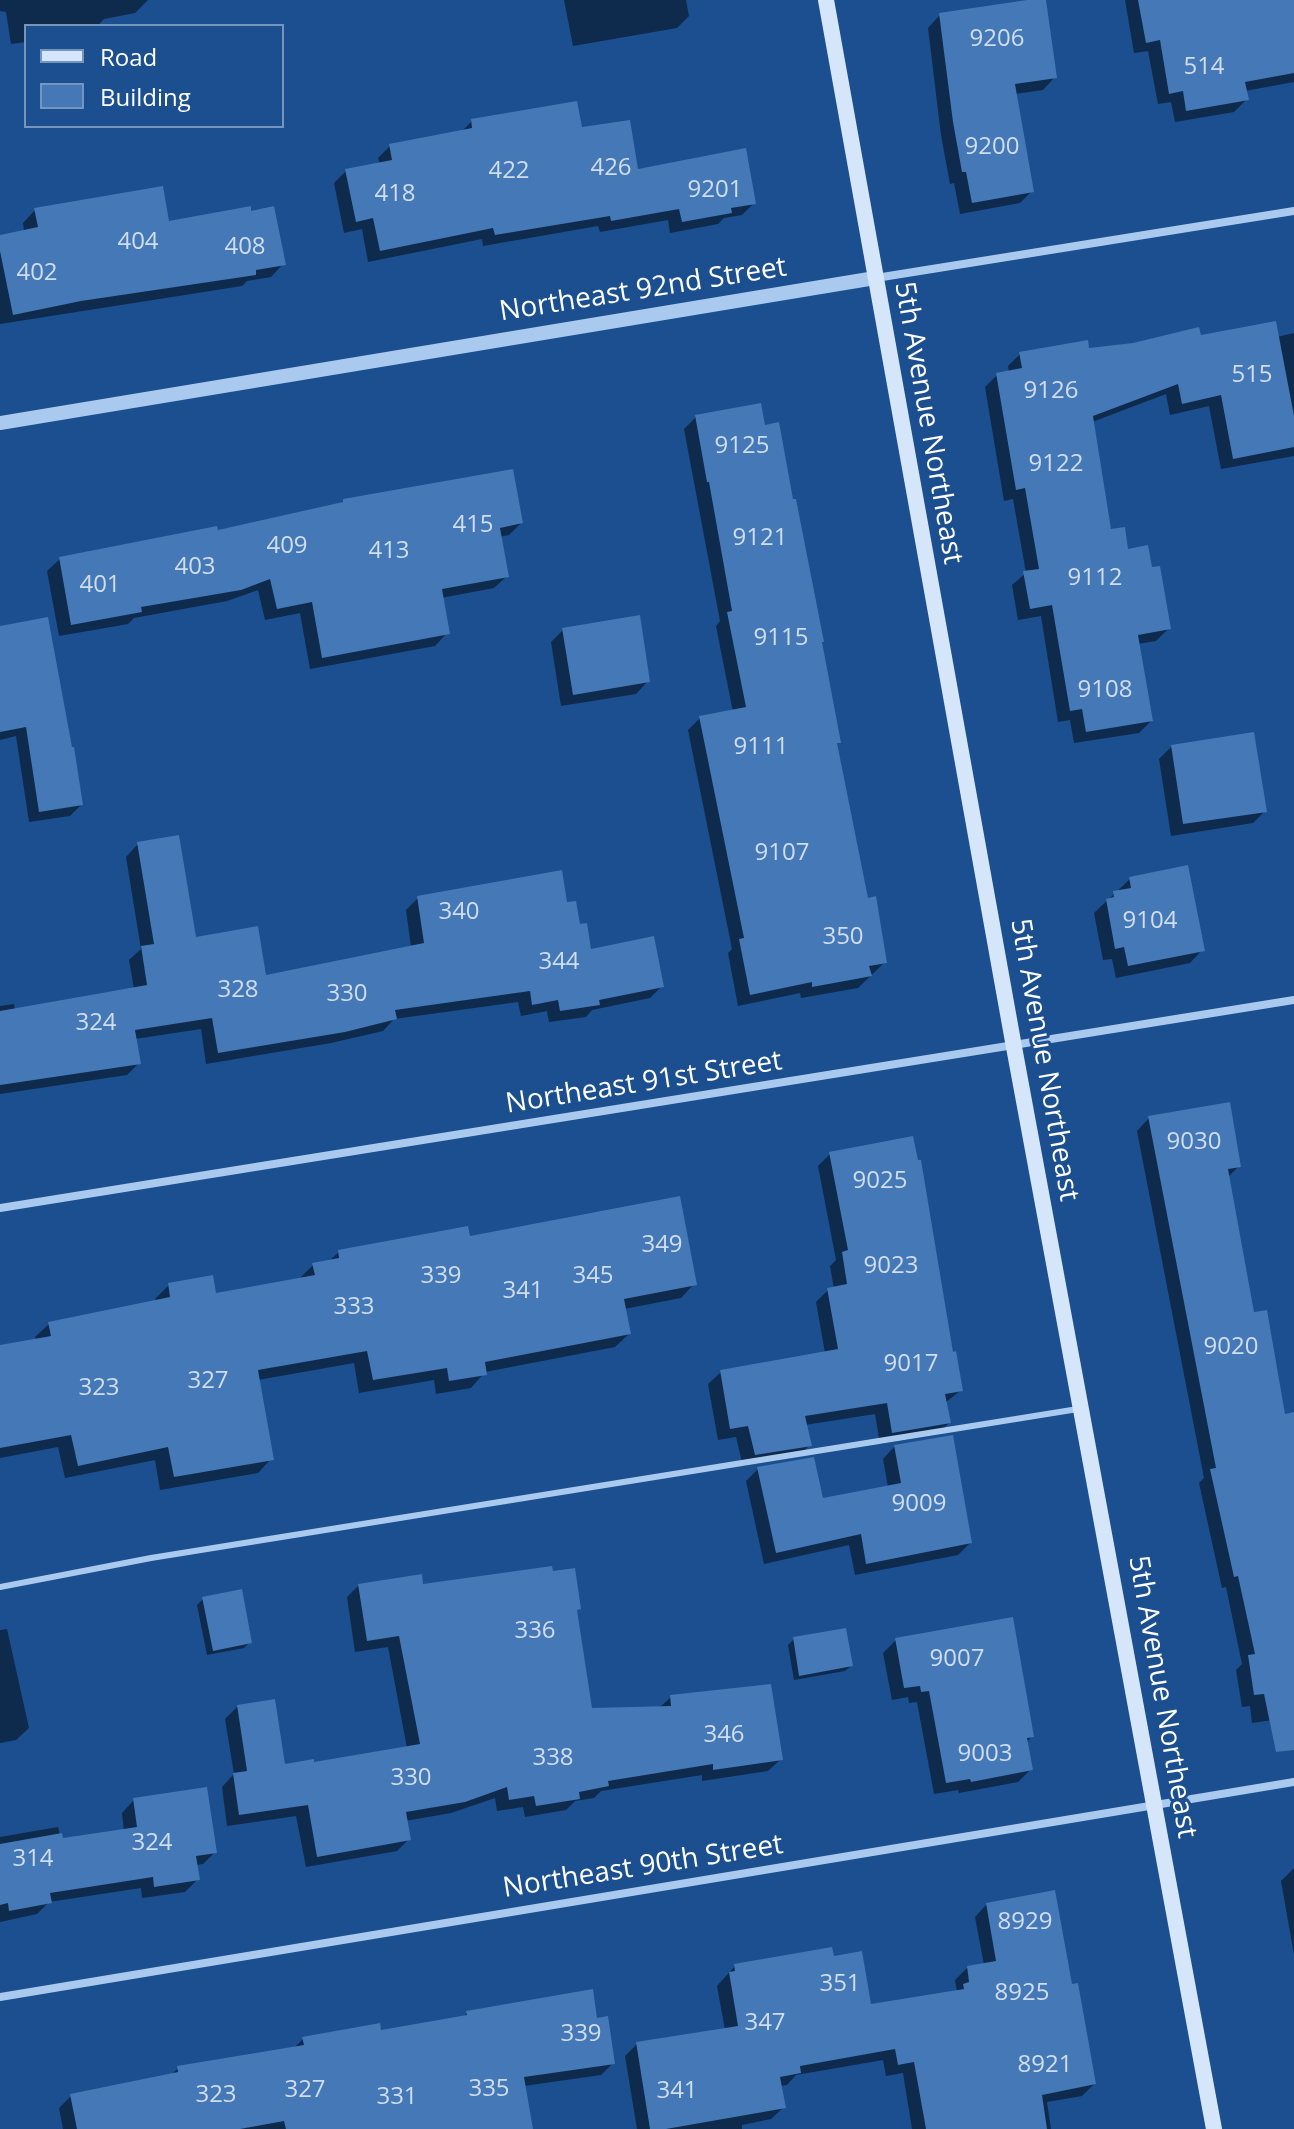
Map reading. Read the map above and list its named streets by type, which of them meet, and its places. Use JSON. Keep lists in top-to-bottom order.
{
  "streets": {
    "main road": ["5th Avenue Northeast"],
    "street": ["Northeast 92nd Street", "Northeast 91st Street", "Northeast 90th Street"]
  },
  "crossings": [
    ["Northeast 92nd Street", "5th Avenue Northeast"],
    ["5th Avenue Northeast", "Northeast 91st Street"],
    ["5th Avenue Northeast", "Northeast 90th Street"]
  ],
  "house_numbers": [
    "9206",
    "514",
    "9200",
    "426",
    "422",
    "9201",
    "418",
    "404",
    "408",
    "402",
    "515",
    "9126",
    "9125",
    "9122",
    "415",
    "9121",
    "409",
    "413",
    "403",
    "9112",
    "401",
    "9115",
    "9108",
    "9111",
    "9107",
    "340",
    "9104",
    "350",
    "344",
    "328",
    "330",
    "324",
    "9030",
    "9025",
    "349",
    "9023",
    "339",
    "345",
    "341",
    "333",
    "9020",
    "9017",
    "327",
    "323",
    "9009",
    "336",
    "9007",
    "346",
    "9003",
    "338",
    "330",
    "324",
    "314",
    "8929",
    "351",
    "8925",
    "347",
    "339",
    "8921",
    "335",
    "327",
    "341",
    "323",
    "331"
  ],
  "legend": ["Road", "Building"]
}
